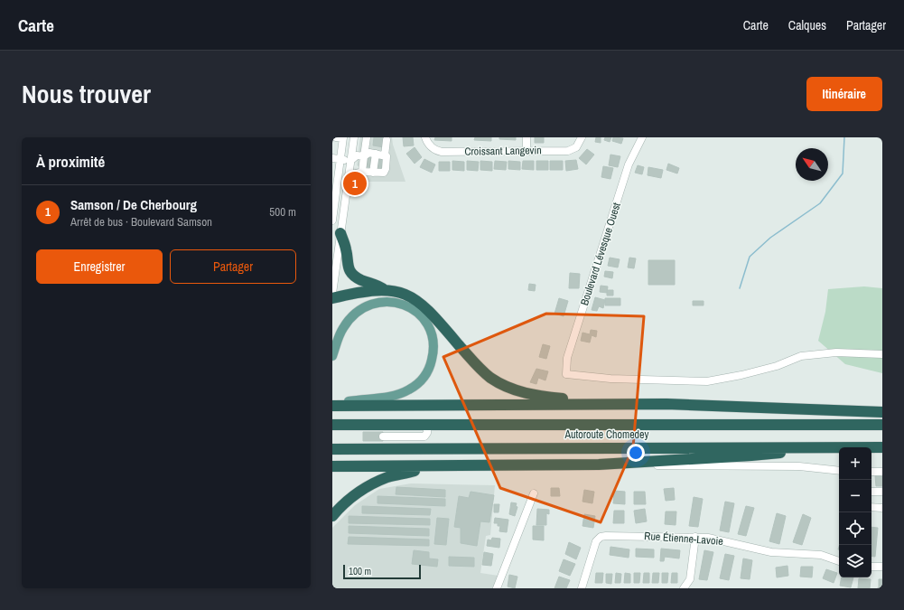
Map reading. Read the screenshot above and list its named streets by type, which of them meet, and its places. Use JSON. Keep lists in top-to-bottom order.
{
  "streets": {
    "highway": ["Autoroute Chomedey"],
    "street": ["Croissant Langevin", "Boulevard Lévesque Ouest", "Rue Étienne-Lavoie"]
  },
  "scale_bar": "100 m",
  "north": "top left",
  "page": {
    "header": "Carte",
    "nav": ["Carte", "Calques", "Partager"],
    "title": "Nous trouver",
    "buttons": [
      "Itinéraire",
      ["Enregistrer", "Partager"]
    ],
    "heading": "À proximité",
    "pins": "1",
    "list": [
      {
        "mark": "1",
        "name": "Samson / De Cherbourg",
        "note": "Arrêt de bus · Boulevard Samson",
        "value": "500 m"
      }
    ],
    "map_buttons": ["+", "−"],
    "scale": "100 m"
  }
}
